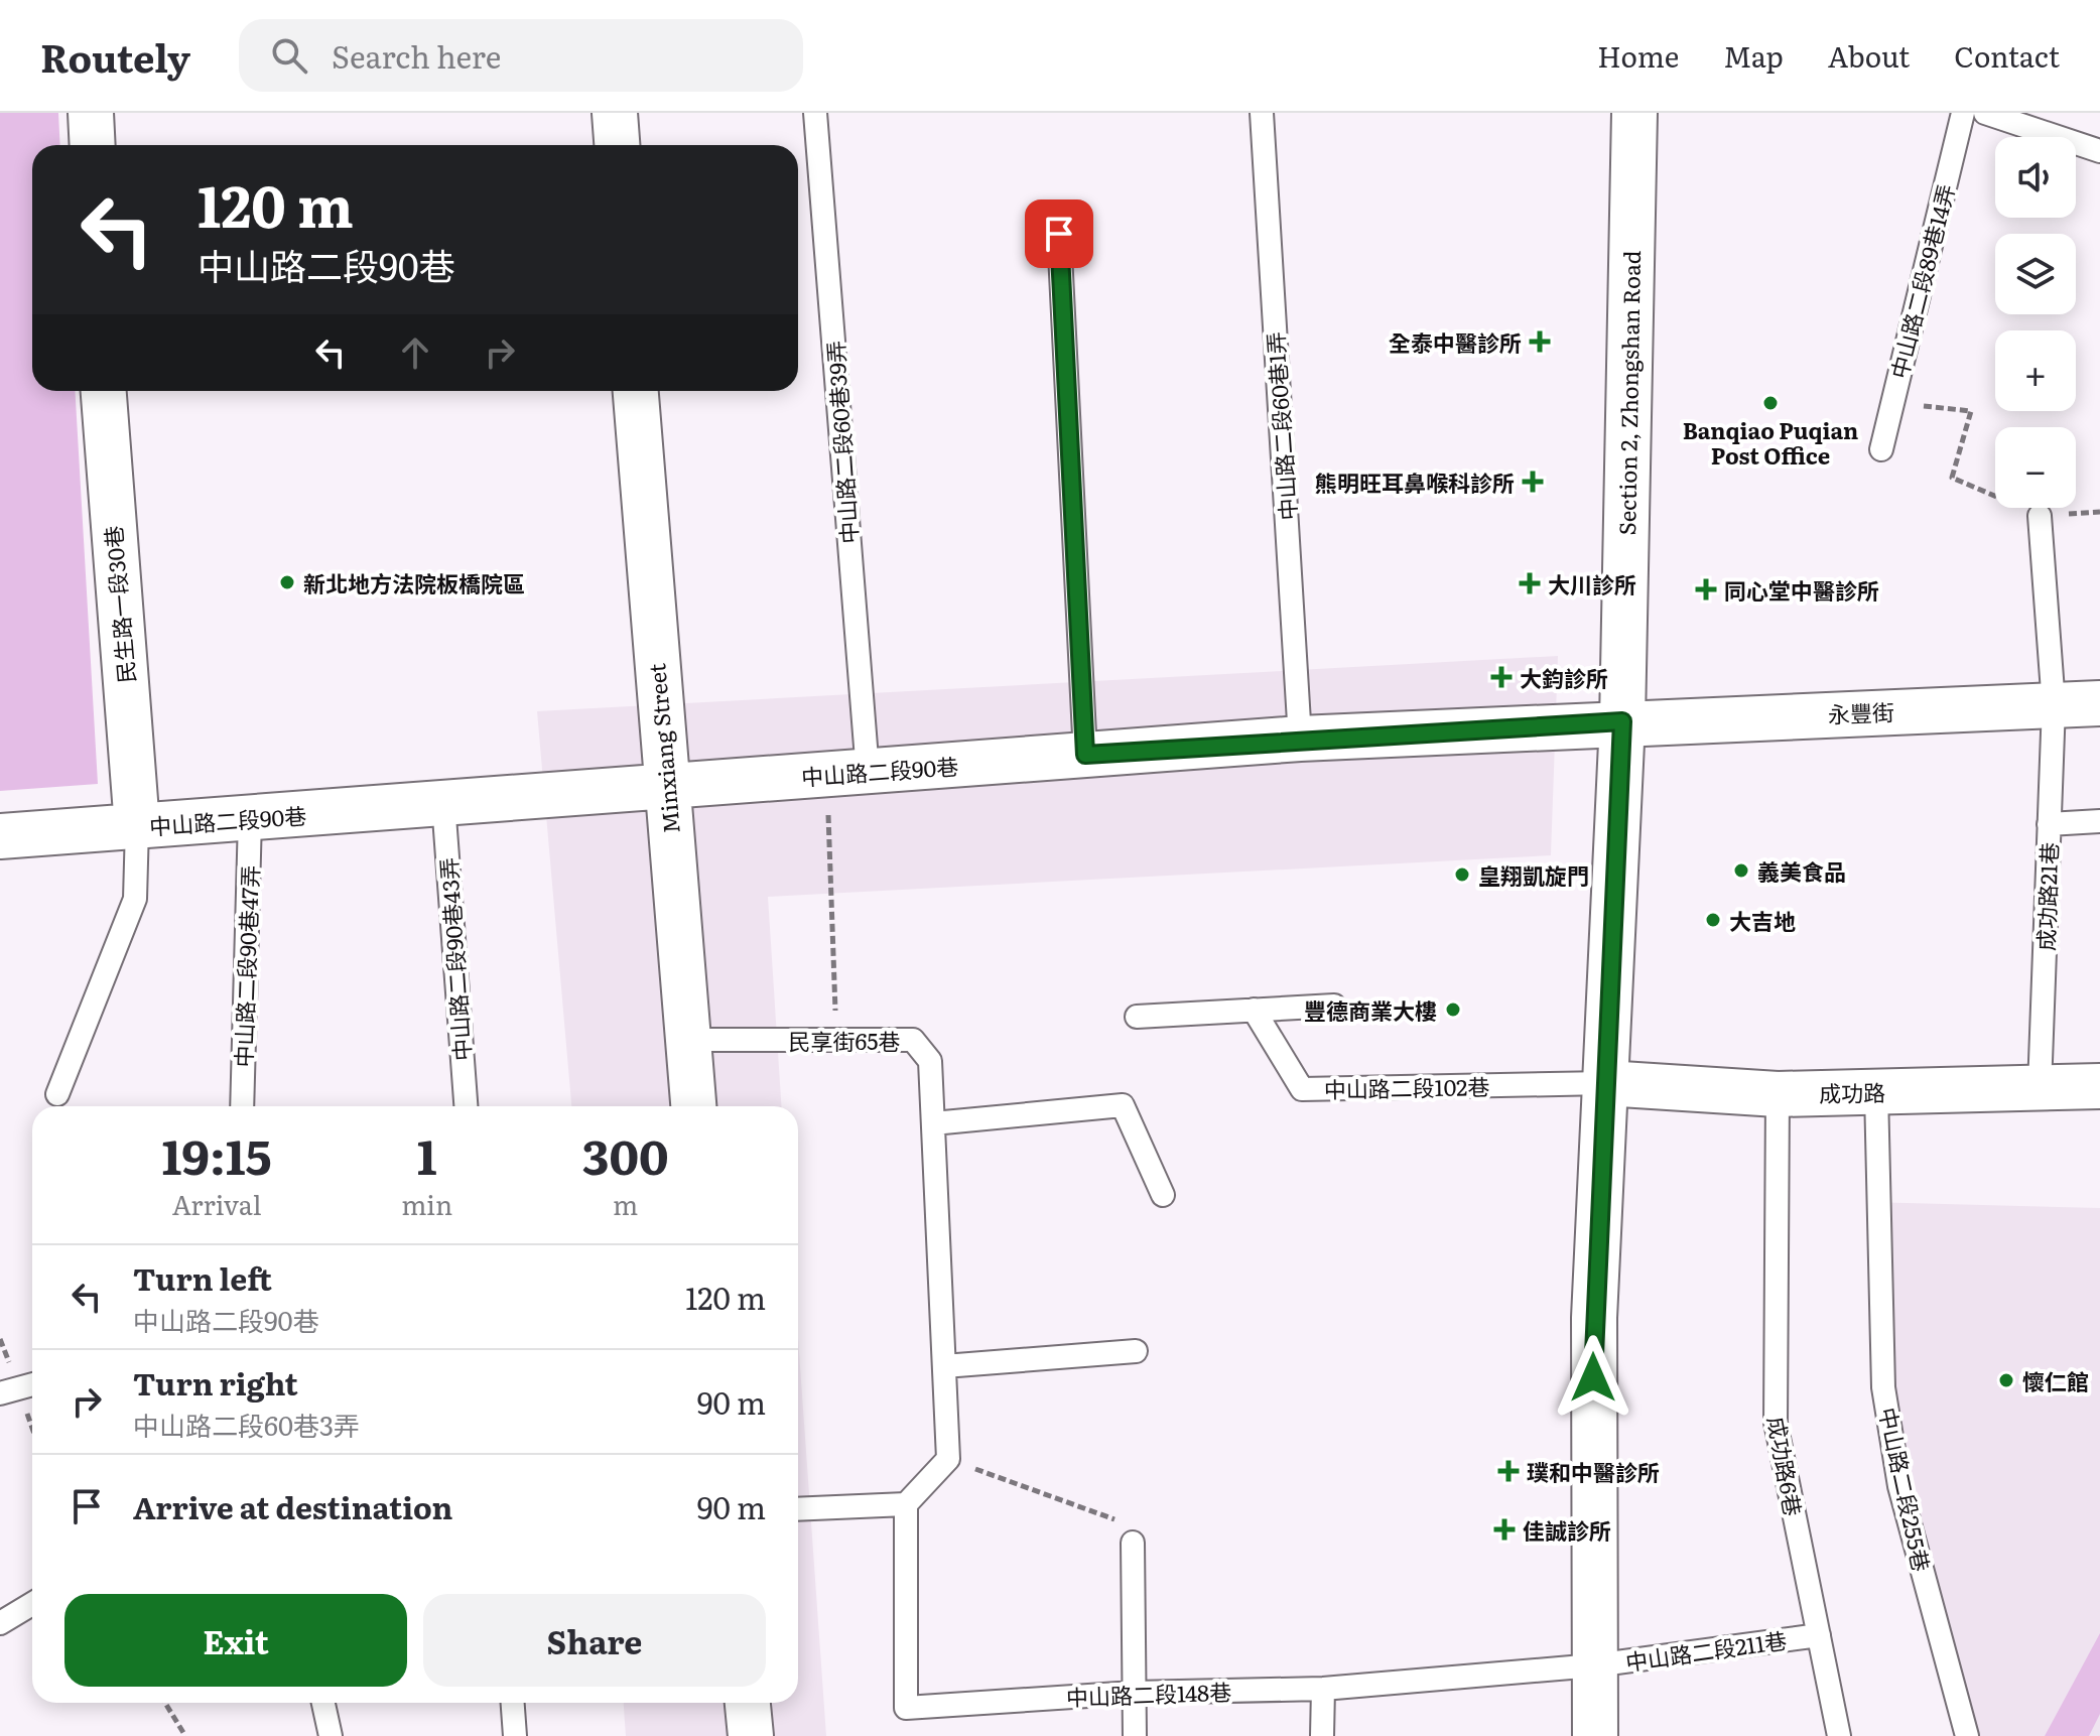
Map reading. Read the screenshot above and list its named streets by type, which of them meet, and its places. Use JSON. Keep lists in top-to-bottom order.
{
  "streets": {
    "street": [
      "Section 2, Zhongshan Road",
      "民生路一段30巷",
      "永豐街",
      "Minxiang Street",
      "中山路二段90巷",
      "成功路"
    ],
    "lane": [
      "中山路二段89巷14弄",
      "中山路二段60巷1弄",
      "中山路二段60巷39弄",
      "成功路21巷",
      "中山路二段90巷43弄",
      "中山路二段90巷47弄",
      "民享街65巷",
      "中山路二段102巷",
      "成功路6巷",
      "中山路二段255巷",
      "中山路二段211巷",
      "中山路二段148巷"
    ]
  },
  "crossings": [
    ["Section 2, Zhongshan Road", "永豐街"],
    ["Section 2, Zhongshan Road", "中山路二段90巷"],
    ["Section 2, Zhongshan Road", "中山路二段102巷"],
    ["Section 2, Zhongshan Road", "成功路"],
    ["Section 2, Zhongshan Road", "中山路二段211巷"],
    ["Section 2, Zhongshan Road", "中山路二段148巷"],
    ["中山路二段60巷1弄", "中山路二段90巷"],
    ["中山路二段60巷39弄", "中山路二段90巷"],
    ["民生路一段30巷", "中山路二段90巷"],
    ["永豐街", "中山路二段90巷"],
    ["永豐街", "成功路21巷"],
    ["Minxiang Street", "中山路二段90巷"],
    ["Minxiang Street", "民享街65巷"],
    ["中山路二段90巷", "中山路二段90巷43弄"],
    ["中山路二段90巷", "中山路二段90巷47弄"],
    ["成功路21巷", "成功路"],
    ["中山路二段102巷", "成功路"],
    ["成功路", "成功路6巷"],
    ["成功路", "中山路二段255巷"],
    ["成功路6巷", "中山路二段211巷"],
    ["中山路二段211巷", "中山路二段148巷"]
  ],
  "places": {
    "health": [
      "全泰中醫診所",
      "熊明旺耳鼻喉科診所",
      "大川診所",
      "同心堂中醫診所",
      "大鈞診所",
      "璞和中醫診所",
      "佳誠診所"
    ],
    "other": [
      "Banqiao Puqian Post Office",
      "新北地方法院板橋院區",
      "義美食品",
      "皇翔凱旋門",
      "大吉地",
      "豐德商業大樓",
      "懷仁館"
    ]
  },
  "page": {
    "header": "Routely",
    "search": "Search here",
    "nav": [
      "Home",
      "Map",
      "About",
      "Contact"
    ],
    "map_buttons": ["+", "−"],
    "turn": ["120 m", "中山路二段90巷"],
    "eta": [
      "19:15",
      "Arrival",
      "1",
      "min",
      "300",
      "m"
    ],
    "list": [
      {
        "name": "Turn left",
        "note": "中山路二段90巷",
        "value": "120 m"
      },
      {
        "name": "Turn right",
        "note": "中山路二段60巷3弄",
        "value": "90 m"
      },
      {
        "name": "Arrive at destination",
        "value": "90 m"
      }
    ],
    "buttons": ["Exit", "Share"]
  }
}
